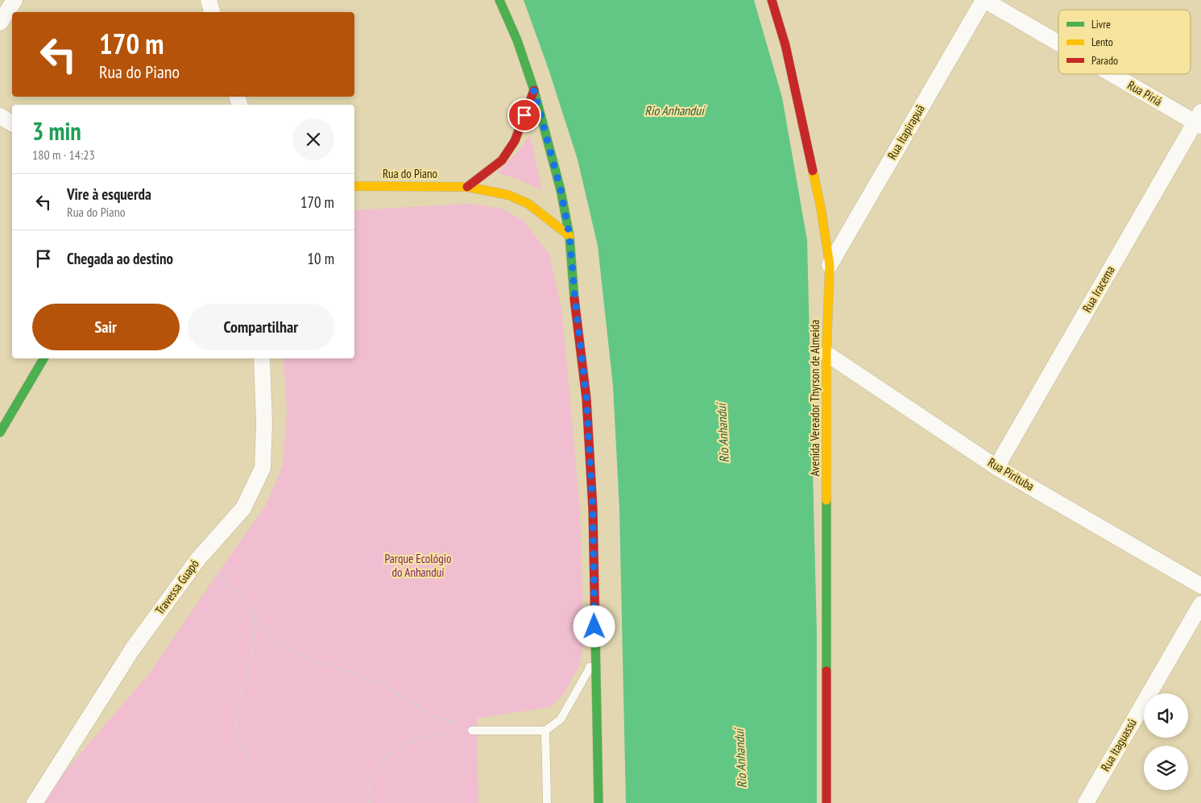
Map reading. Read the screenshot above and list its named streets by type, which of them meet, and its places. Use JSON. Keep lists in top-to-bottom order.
{
  "streets": {
    "main road": ["Rua do Piano", "Avenida Vereador Thyrson de Almeida"],
    "street": [
      "Rua Piriá",
      "Rua Itapirapuã",
      "Rua Iracema",
      "Rua Pirituba",
      "Travessa Guapó",
      "Rua Itaguassú"
    ]
  },
  "crossings": [
    ["Rua Piriá", "Rua Itapirapuã"],
    ["Rua Piriá", "Rua Iracema"],
    ["Rua Itapirapuã", "Avenida Vereador Thyrson de Almeida"],
    ["Rua Iracema", "Rua Pirituba"],
    ["Avenida Vereador Thyrson de Almeida", "Rua Pirituba"]
  ],
  "water": ["Rio Anhanduí"],
  "parks": ["Parque Ecológio do Anhanduí"],
  "legend": ["Livre", "Lento", "Parado"],
  "page": {
    "turn": ["170 m", "Rua do Piano"],
    "heading": ["3 min", "180 m · 14:23"],
    "list": [
      {
        "name": "Vire à esquerda",
        "note": "Rua do Piano",
        "value": "170 m"
      },
      {
        "name": "Chegada ao destino",
        "value": "10 m"
      }
    ],
    "buttons": ["Sair", "Compartilhar"]
  }
}
